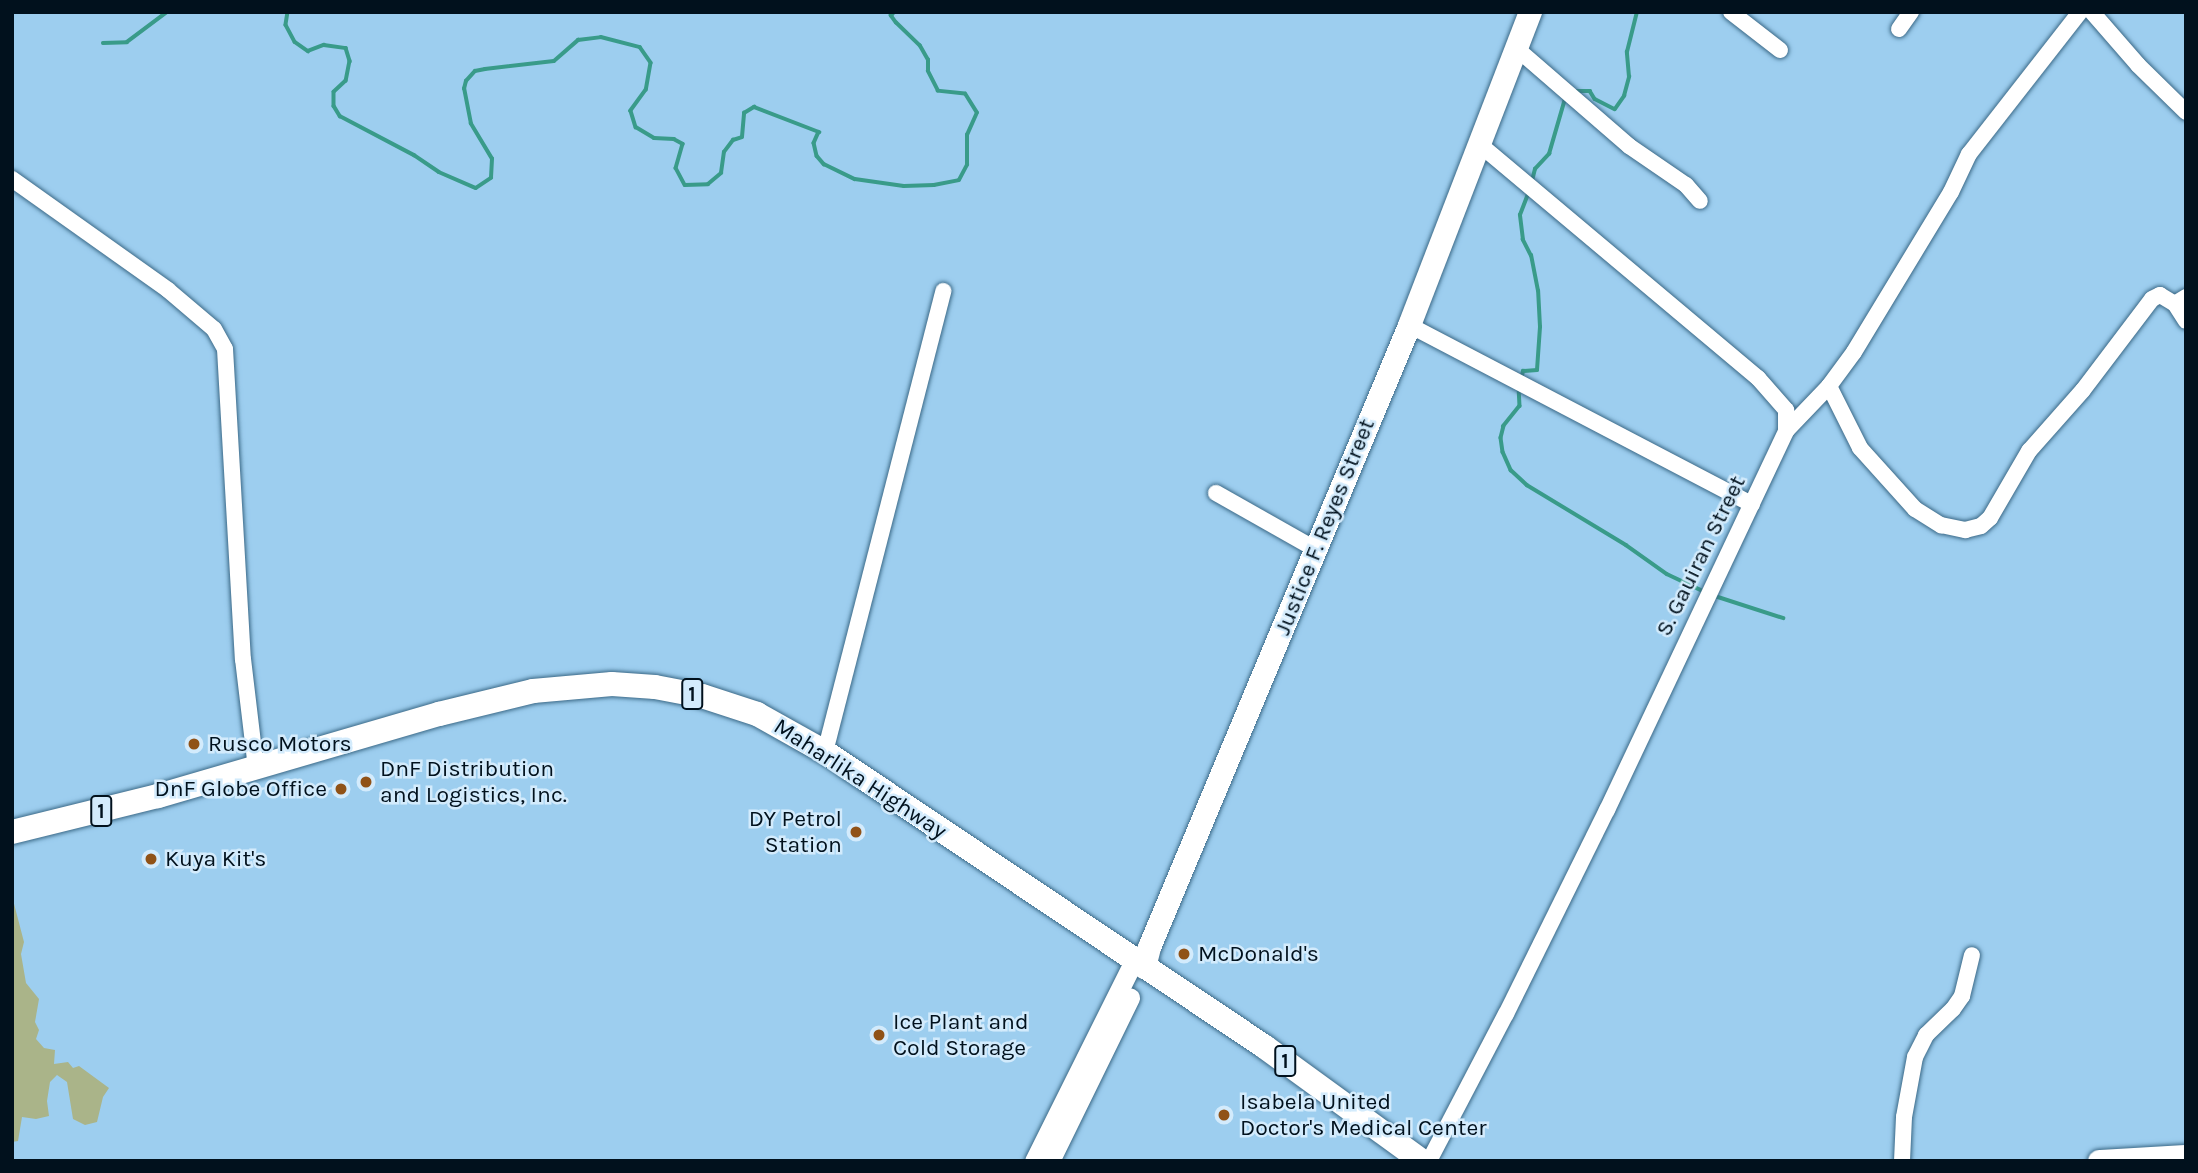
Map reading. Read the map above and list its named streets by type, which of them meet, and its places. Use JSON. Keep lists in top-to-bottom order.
{
  "streets": {
    "main road": ["Justice F. Reyes Street", "1", "Maharlika Highway"],
    "street": ["S. Gauiran Street"]
  },
  "crossings": [
    ["Justice F. Reyes Street", "Maharlika Highway"]
  ],
  "places": [
    "Rusco Motors",
    "DnF Distribution and Logistics, Inc.",
    "DnF Globe Office",
    "DY Petrol Station",
    "Kuya Kit's",
    "McDonald's",
    "Ice Plant and Cold Storage",
    "Isabela United Doctor's Medical Center"
  ]
}
